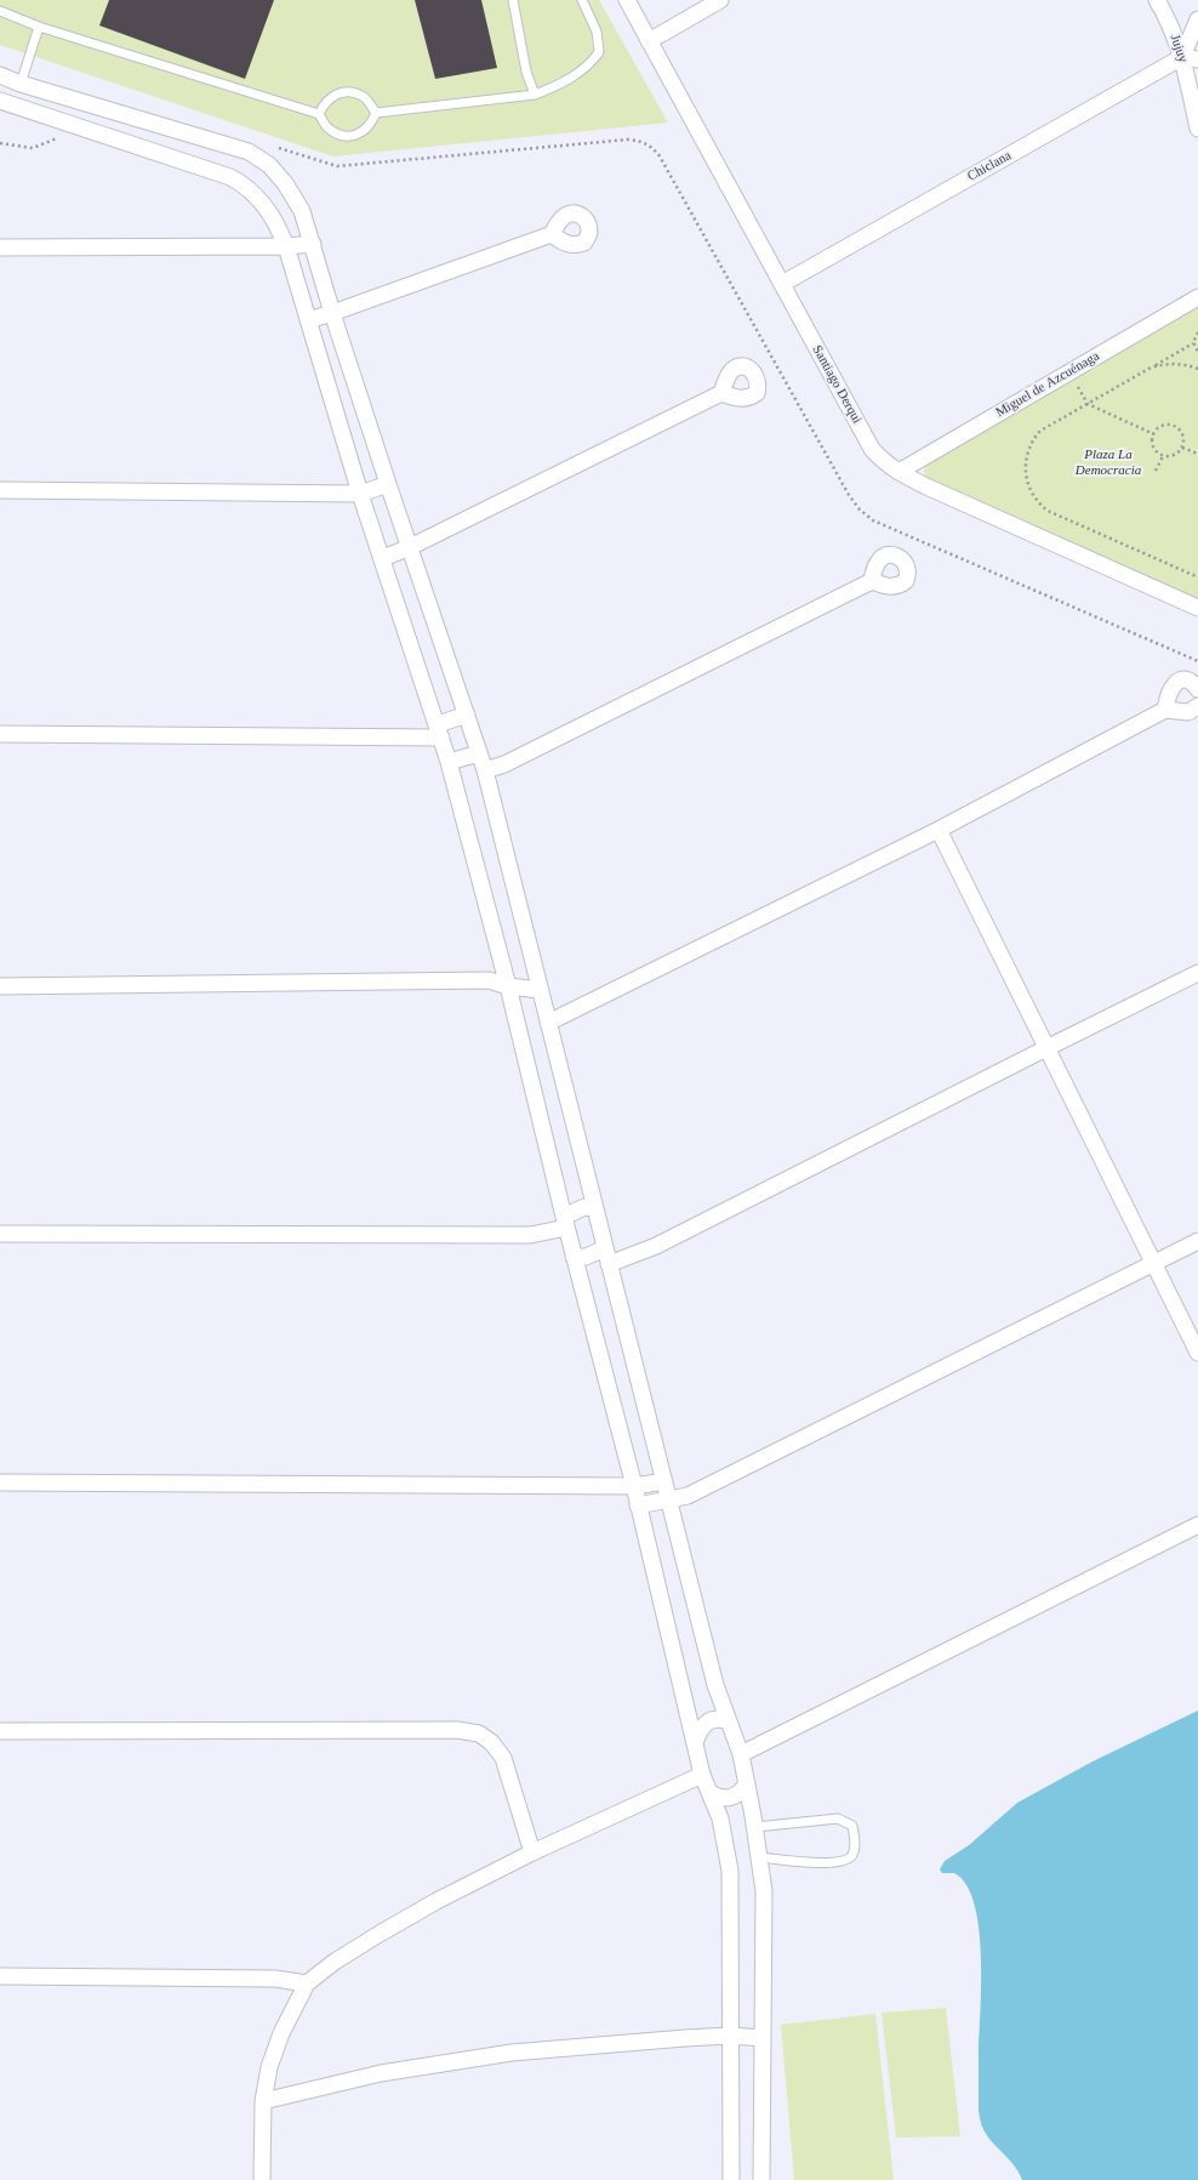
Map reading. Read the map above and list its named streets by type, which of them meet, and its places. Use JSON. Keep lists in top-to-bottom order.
{
  "streets": {
    "street": [
      "Jujuy",
      "Chiclana",
      "Santiago Derqui",
      "Miguel de Azcuénaga"
    ]
  },
  "crossings": [
    ["Jujuy", "Chiclana"],
    ["Chiclana", "Santiago Derqui"],
    ["Santiago Derqui", "Miguel de Azcuénaga"]
  ],
  "parks": ["Plaza La Democracia"]
}
